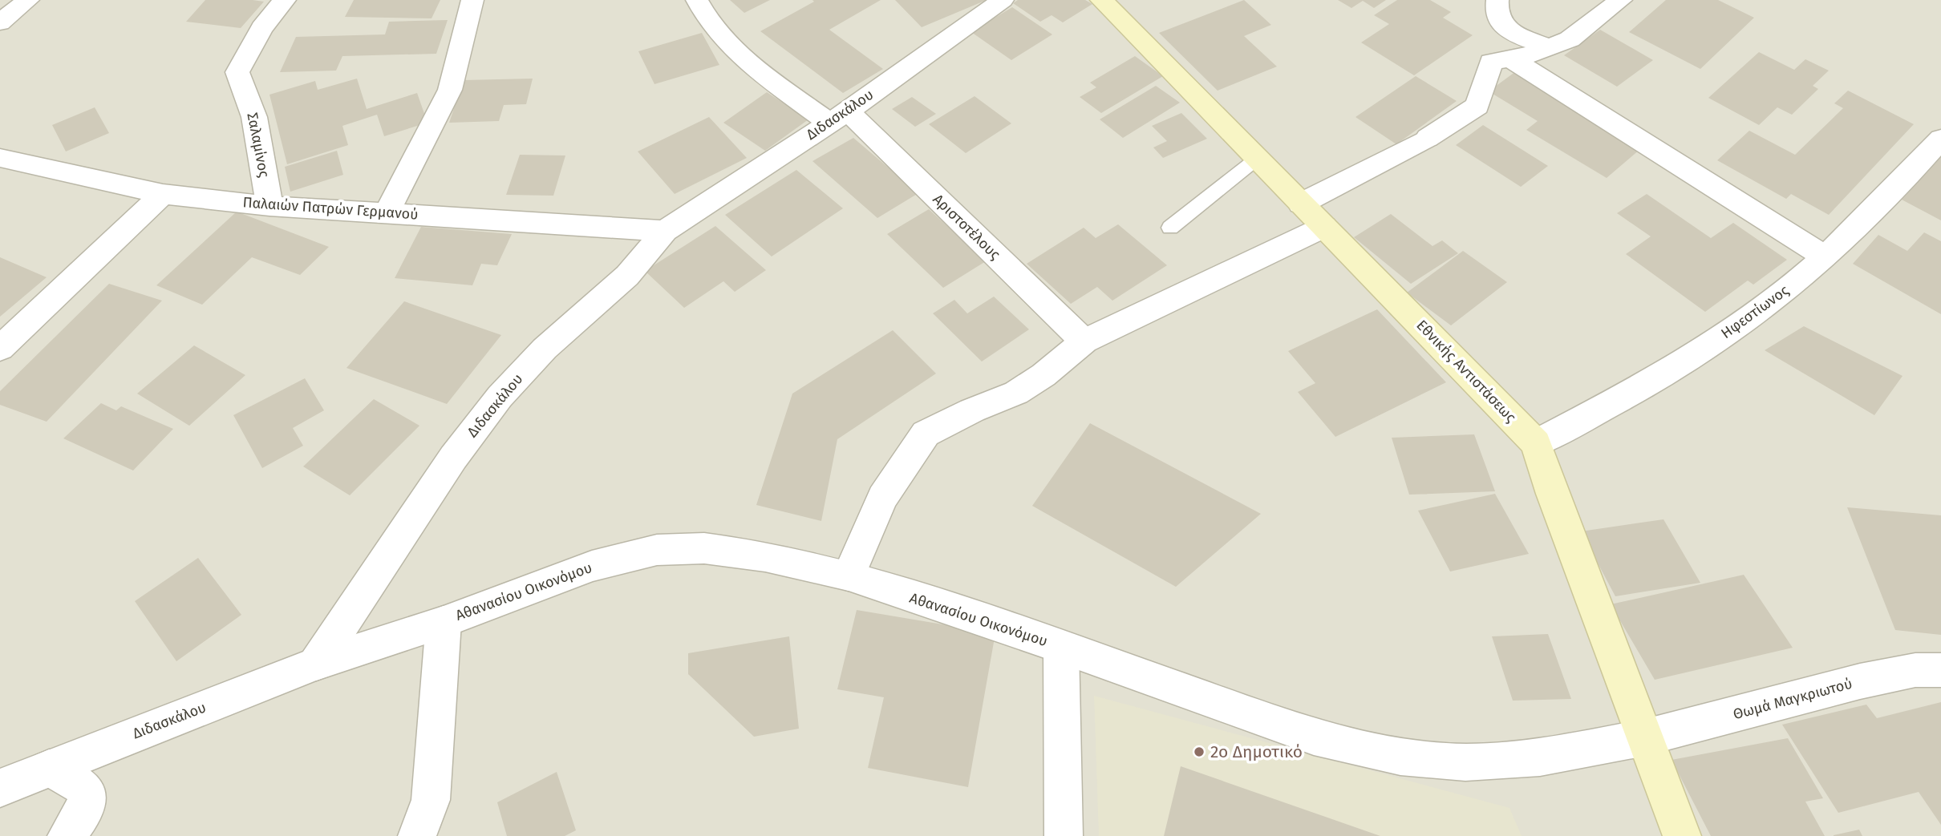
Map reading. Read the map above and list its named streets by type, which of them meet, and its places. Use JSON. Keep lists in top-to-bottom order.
{
  "streets": {
    "main road": ["Εθνικής Αντιστάσεως"],
    "street": [
      "Διδασκάλου",
      "Σαλαμίνος",
      "Παλαιών Πατρών Γερμανού",
      "Αριστοτέλους",
      "Ηφεστίωνος",
      "Αθανασίου Οικονόμου",
      "Θωμά Μαγκριωτού"
    ]
  },
  "crossings": [
    ["Διδασκάλου", "Παλαιών Πατρών Γερμανού"],
    ["Διδασκάλου", "Αριστοτέλους"],
    ["Διδασκάλου", "Αθανασίου Οικονόμου"],
    ["Σαλαμίνος", "Παλαιών Πατρών Γερμανού"],
    ["Ηφεστίωνος", "Εθνικής Αντιστάσεως"],
    ["Εθνικής Αντιστάσεως", "Αθανασίου Οικονόμου"],
    ["Εθνικής Αντιστάσεως", "Θωμά Μαγκριωτού"],
    ["Αθανασίου Οικονόμου", "Θωμά Μαγκριωτού"]
  ],
  "places": ["2ο Δημοτικό"]
}
